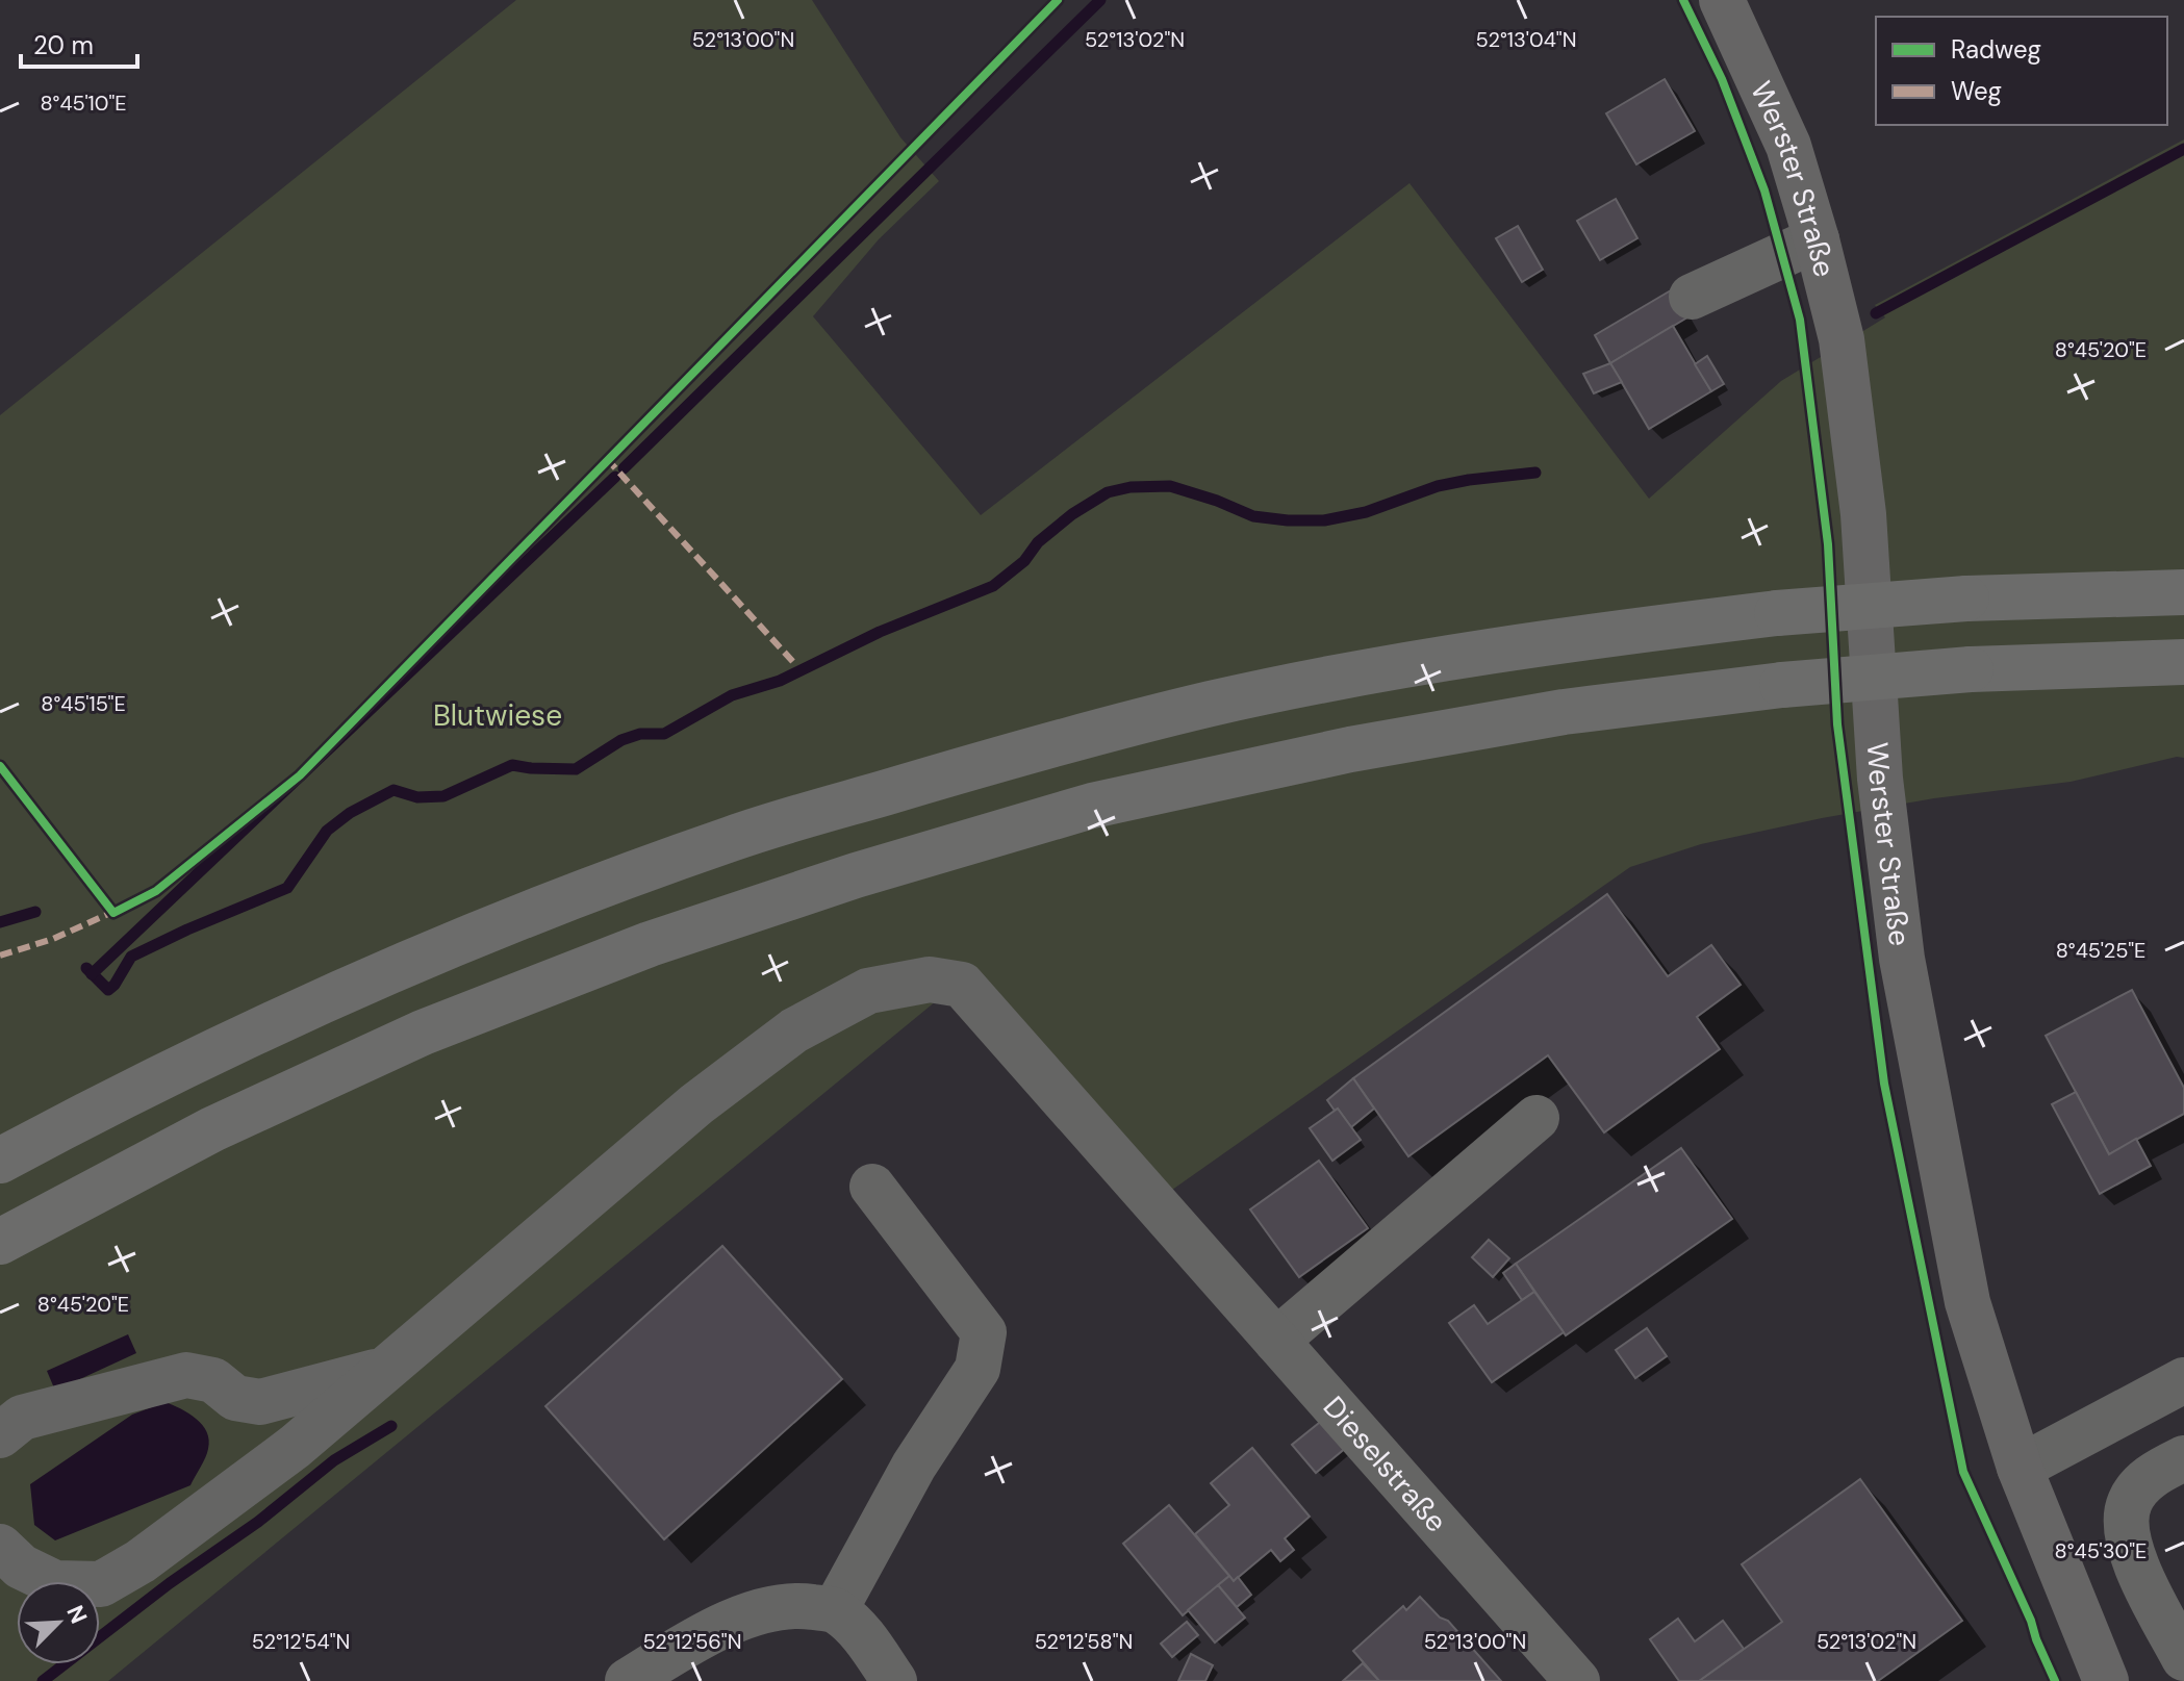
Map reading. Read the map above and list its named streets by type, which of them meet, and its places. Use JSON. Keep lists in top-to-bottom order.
{
  "streets": {
    "main road": ["Werster Straße"],
    "street": ["Dieselstraße"]
  },
  "parks": ["Blutwiese"],
  "legend": ["Radweg", "Weg"],
  "scale_bar": "20 m",
  "north": "top right",
  "coordinates": [
    "52°13'00\"N",
    "52°13'02\"N",
    "52°13'04\"N",
    "8°45'10\"E",
    "8°45'20\"E",
    "8°45'15\"E",
    "8°45'25\"E",
    "8°45'30\"E",
    "52°12'54\"N",
    "52°12'56\"N",
    "52°12'58\"N"
  ]
}
